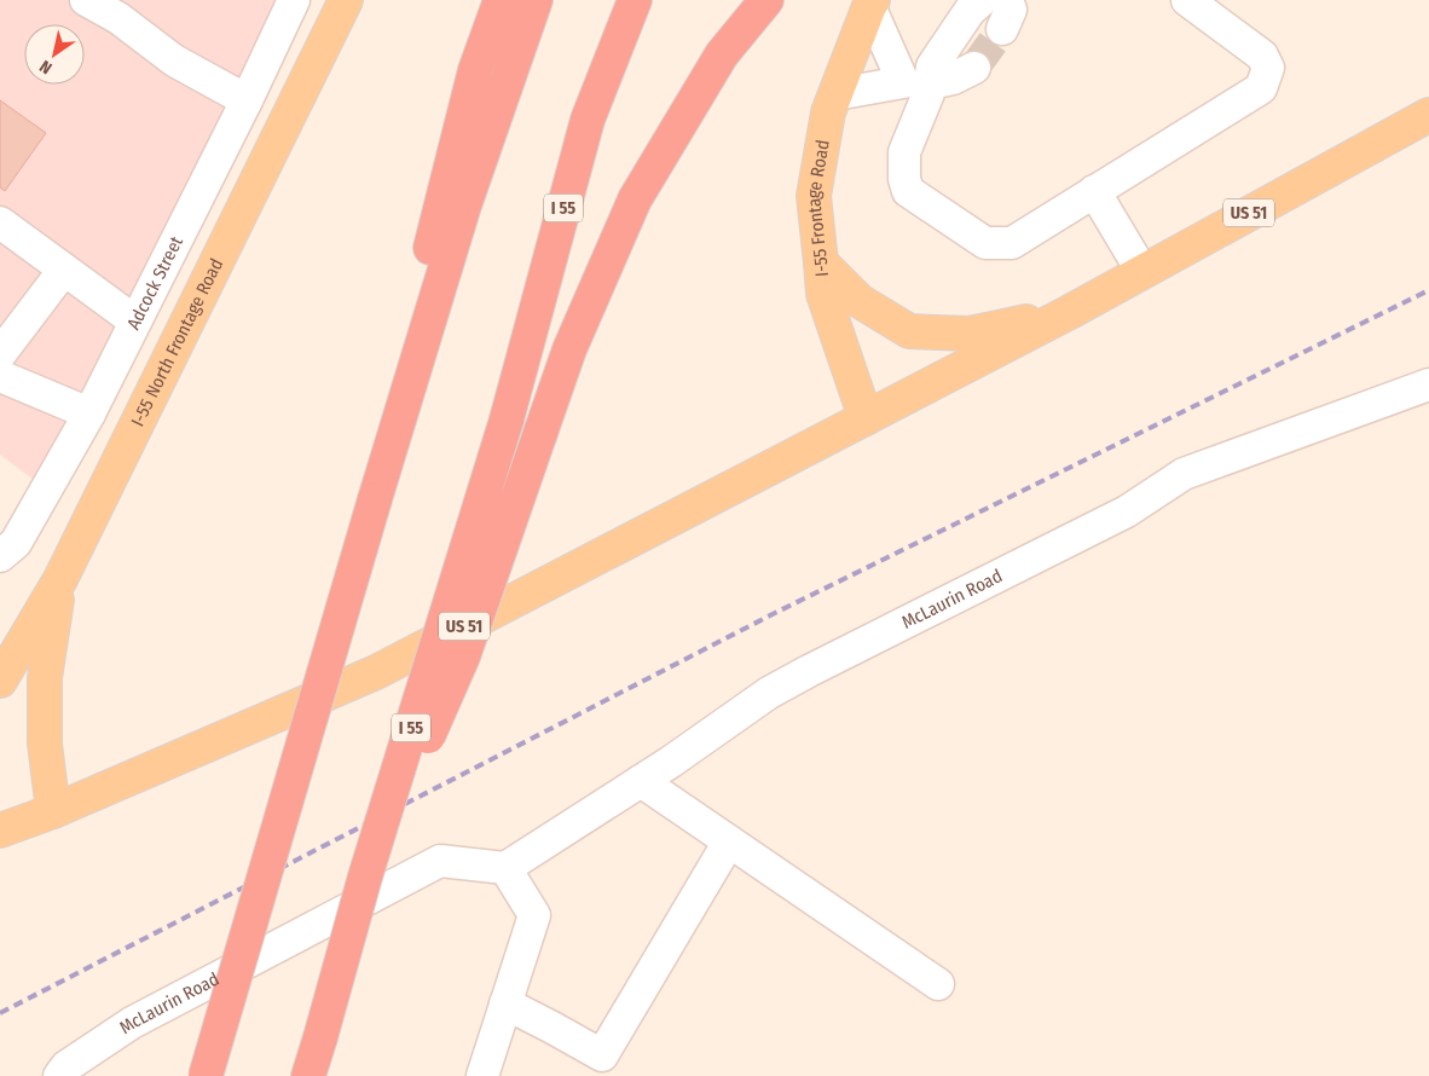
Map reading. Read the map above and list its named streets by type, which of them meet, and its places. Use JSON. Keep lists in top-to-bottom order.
{
  "streets": {
    "highway": ["I 55"],
    "main road": ["I-55 Frontage Road", "US 51", "I-55 North Frontage Road"],
    "street": ["Adcock Street", "McLaurin Road"]
  },
  "crossings": [
    ["I-55 Frontage Road", "US 51"]
  ],
  "north": "bottom left"
}
